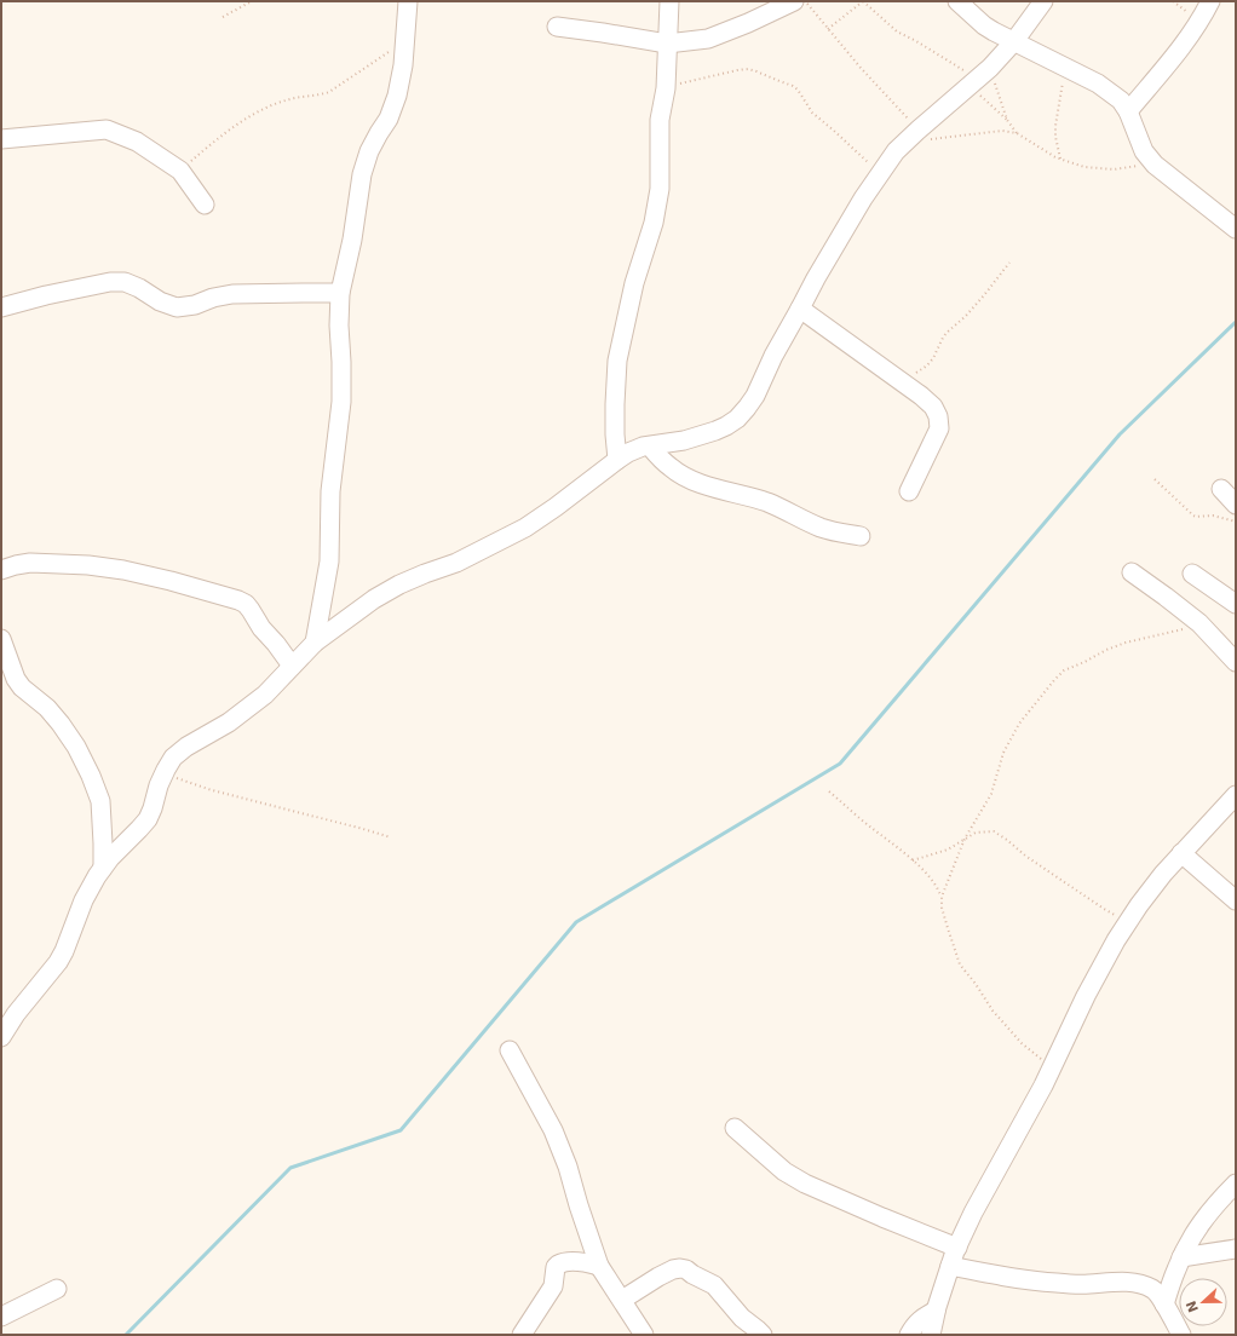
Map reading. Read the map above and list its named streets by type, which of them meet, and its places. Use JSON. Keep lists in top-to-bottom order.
{
  "north": "left"
}
